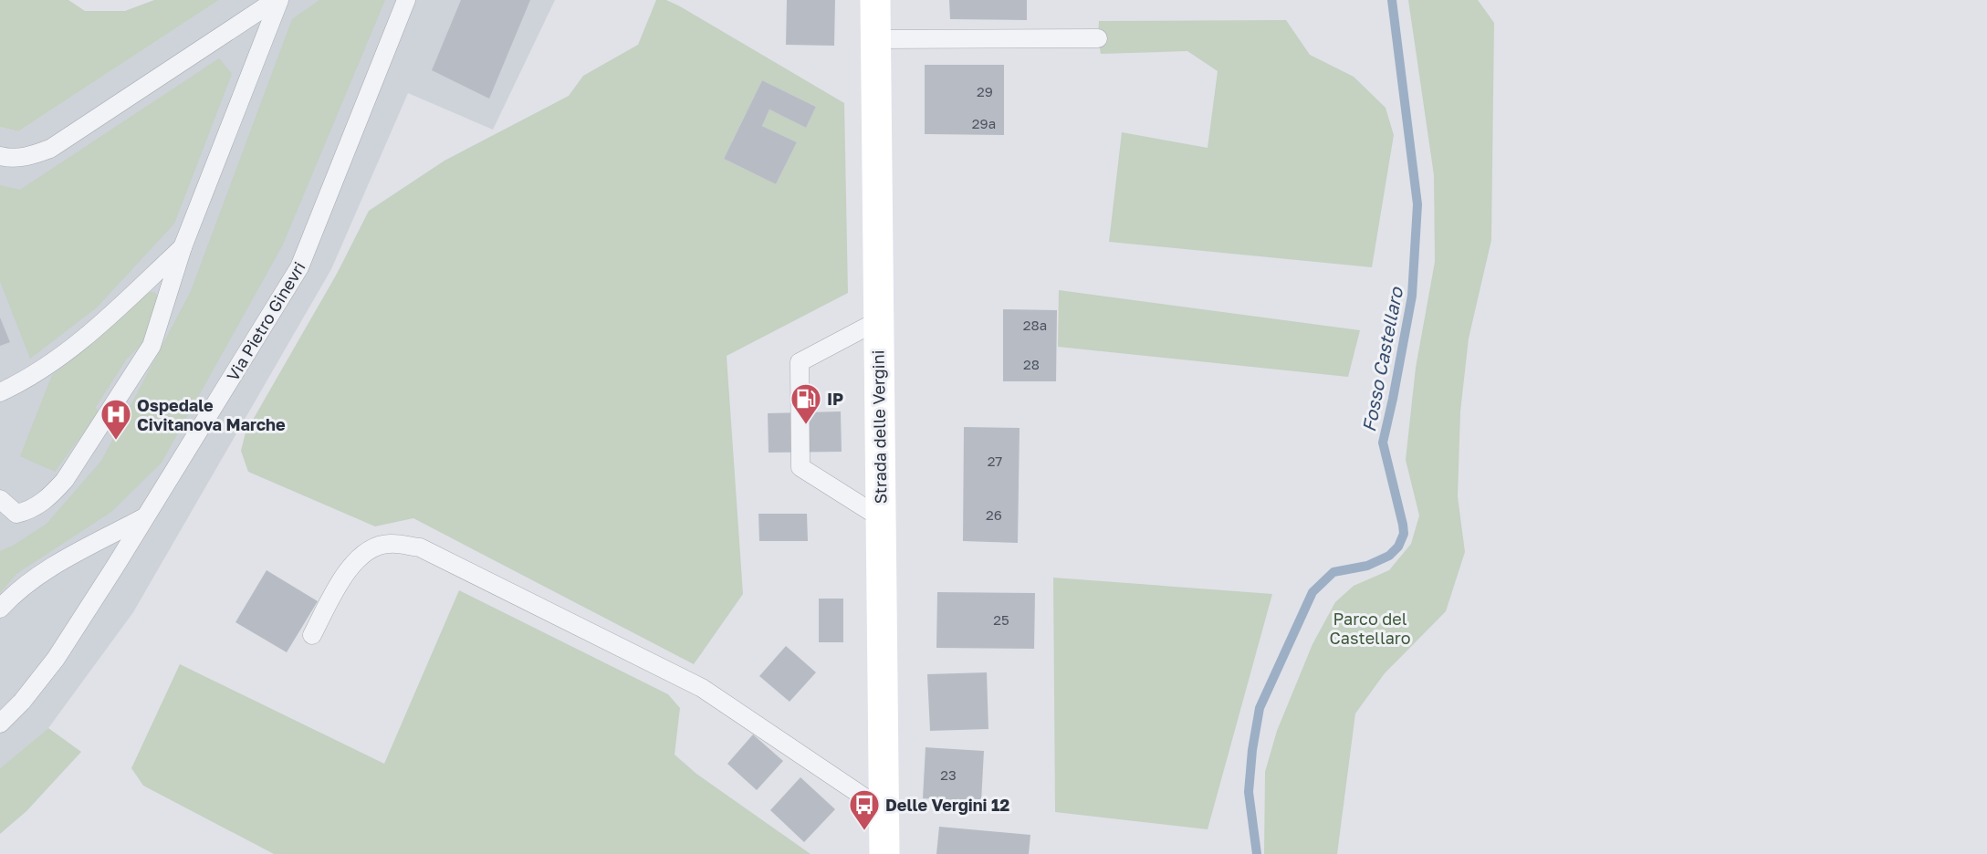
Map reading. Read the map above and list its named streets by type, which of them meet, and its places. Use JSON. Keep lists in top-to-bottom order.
{
  "streets": {
    "main road": ["Strada delle Vergini"],
    "lane": ["Via Pietro Ginevri"]
  },
  "water": ["Fosso Castellaro"],
  "parks": ["Parco del Castellaro"],
  "places": {
    "fuel station": ["IP"],
    "hospital": ["Ospedale Civitanova Marche"],
    "bus stop": ["Delle Vergini 12"]
  },
  "house_numbers": [
    "29",
    "29a",
    "28a",
    "28",
    "27",
    "26",
    "25",
    "23"
  ]
}
